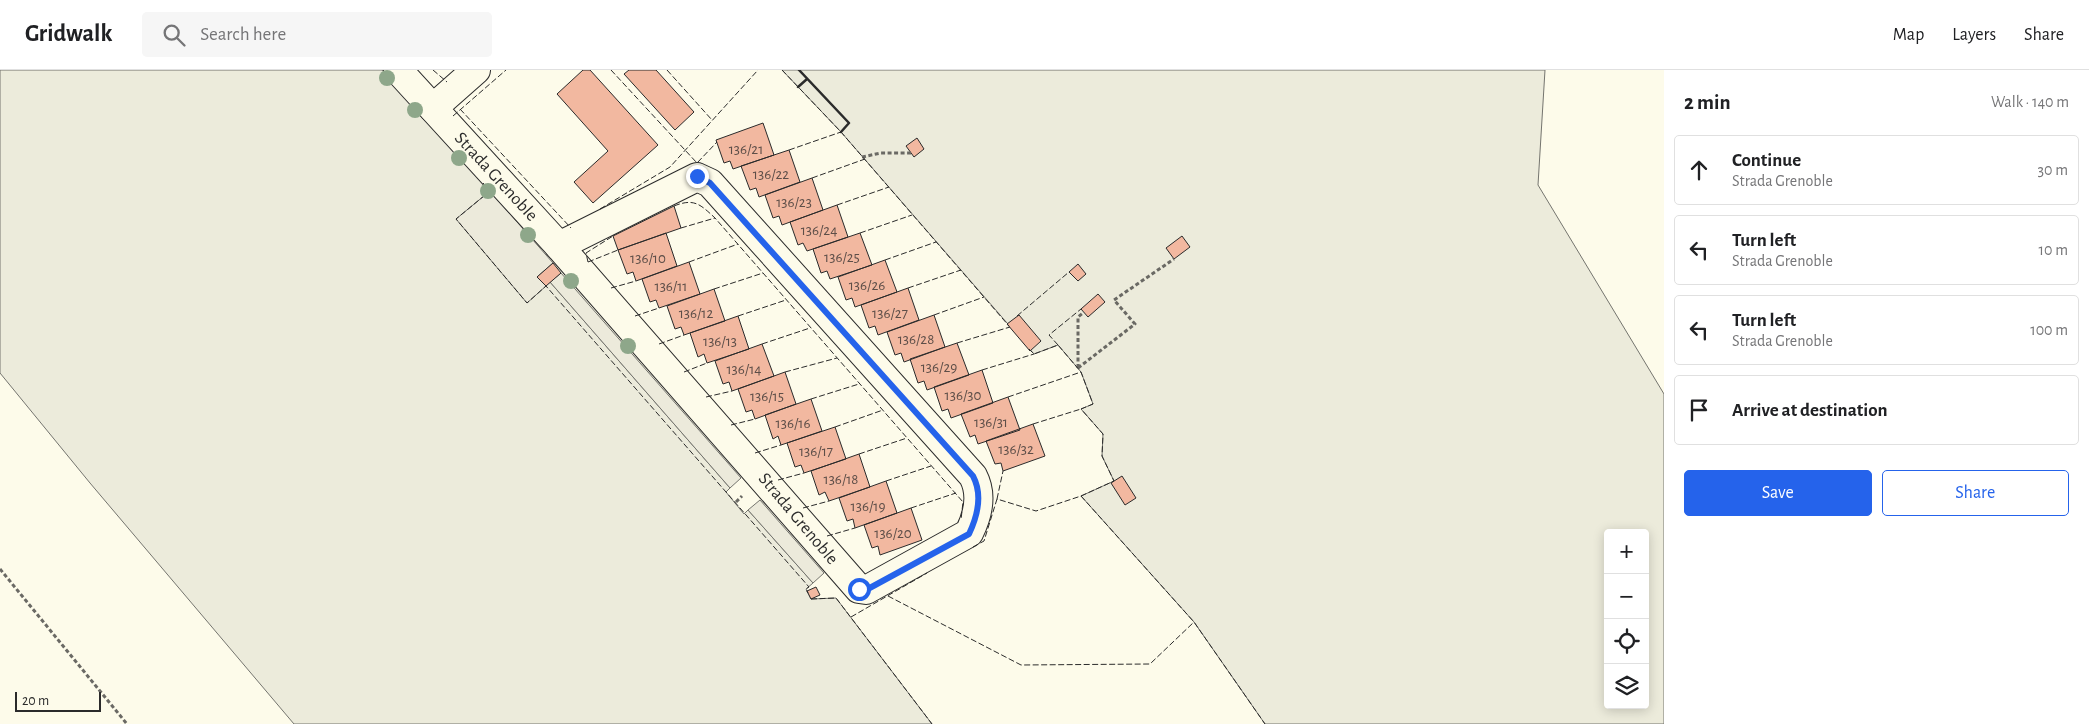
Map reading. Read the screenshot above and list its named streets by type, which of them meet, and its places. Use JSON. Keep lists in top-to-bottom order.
{
  "streets": {
    "street": ["Strada Grenoble"]
  },
  "house_numbers": [
    "136/21",
    "136/22",
    "136/23",
    "136/24",
    "136/25",
    "136/10",
    "136/26",
    "136/11",
    "136/12",
    "136/27",
    "136/28",
    "136/13",
    "136/29",
    "136/14",
    "136/30",
    "136/15",
    "136/31",
    "136/16",
    "136/32",
    "136/17",
    "136/18",
    "136/19",
    "136/20"
  ],
  "scale_bar": "20 m",
  "page": {
    "header": "Gridwalk",
    "search": "Search here",
    "nav": ["Map", "Layers", "Share"],
    "heading": ["2 min", "Walk · 140 m"],
    "list": [
      ["Continue", "Strada Grenoble", "30 m"],
      ["Turn left", "Strada Grenoble", "10 m"],
      ["Turn left", "Strada Grenoble", "100 m"],
      "Arrive at destination"
    ],
    "buttons": ["Save", "Share"],
    "map_buttons": ["+", "−"],
    "scale": "20 m"
  }
}
